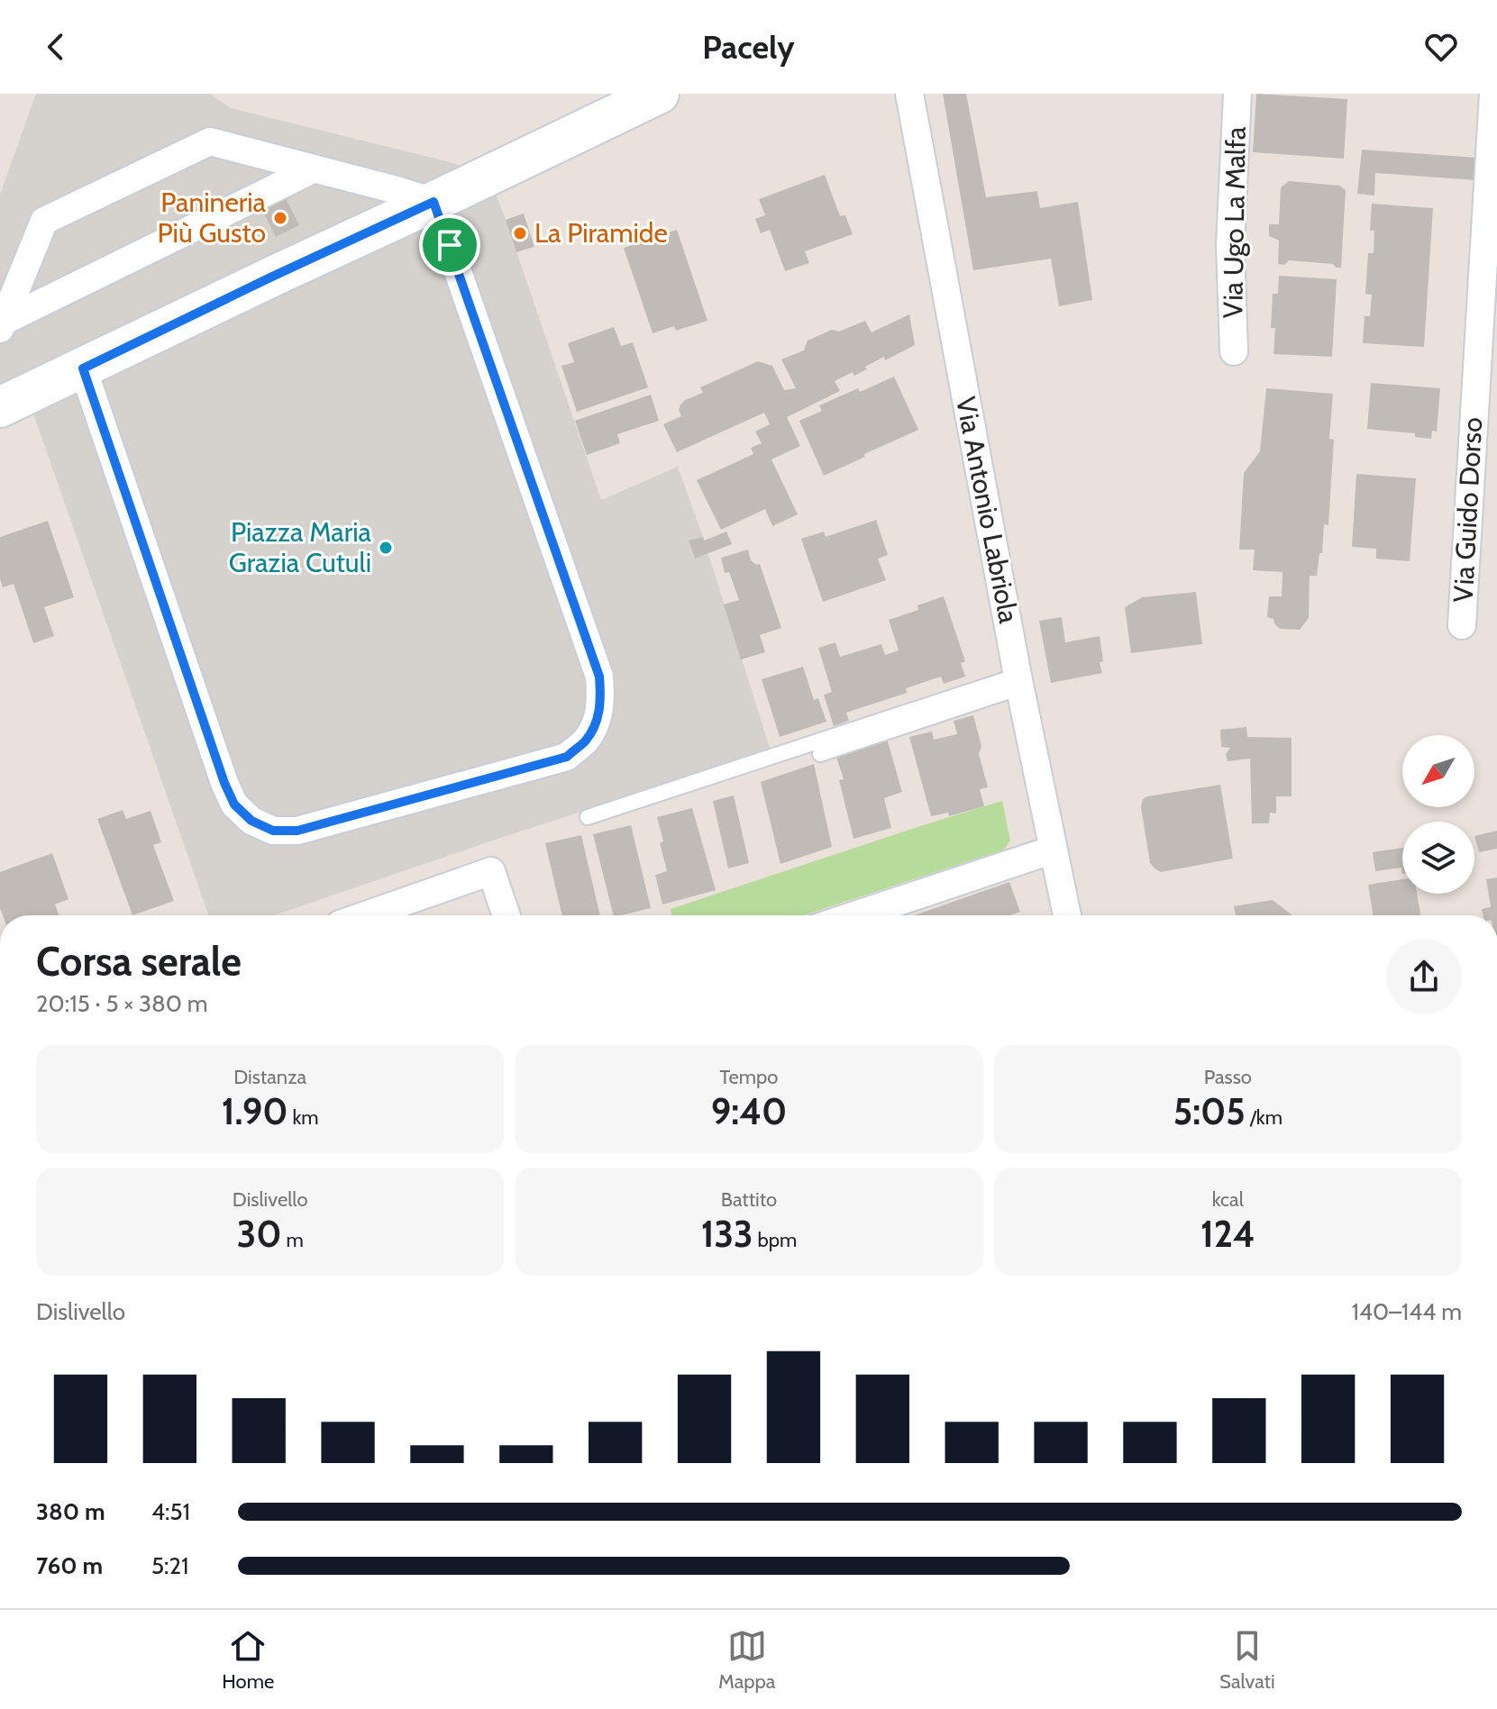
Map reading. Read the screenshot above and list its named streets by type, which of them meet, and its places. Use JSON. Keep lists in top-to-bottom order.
{
  "streets": {
    "street": ["Via Ugo La Malfa", "Via Antonio Labriola", "Via Guido Dorso"]
  },
  "places": ["Panineria Più Gusto", "La Piramide", "Piazza Maria Grazia Cutuli"],
  "north": "bottom left",
  "page": {
    "header": "Pacely",
    "heading": ["Corsa serale", "20:15 · 5 × 380 m"],
    "stats": [
      ["Distanza", "1.90 km"],
      ["Tempo", "9:40"],
      ["Passo", "5:05 /km"],
      ["Dislivello", "30 m"],
      ["Battito", "133 bpm"],
      ["kcal", "124"]
    ],
    "chart": ["Dislivello", "140–144 m"],
    "list": [
      {
        "name": "380 m",
        "note": "4:51"
      },
      {
        "name": "760 m",
        "note": "5:21"
      }
    ],
    "tabs": ["Home", "Mappa", "Salvati"]
  }
}
